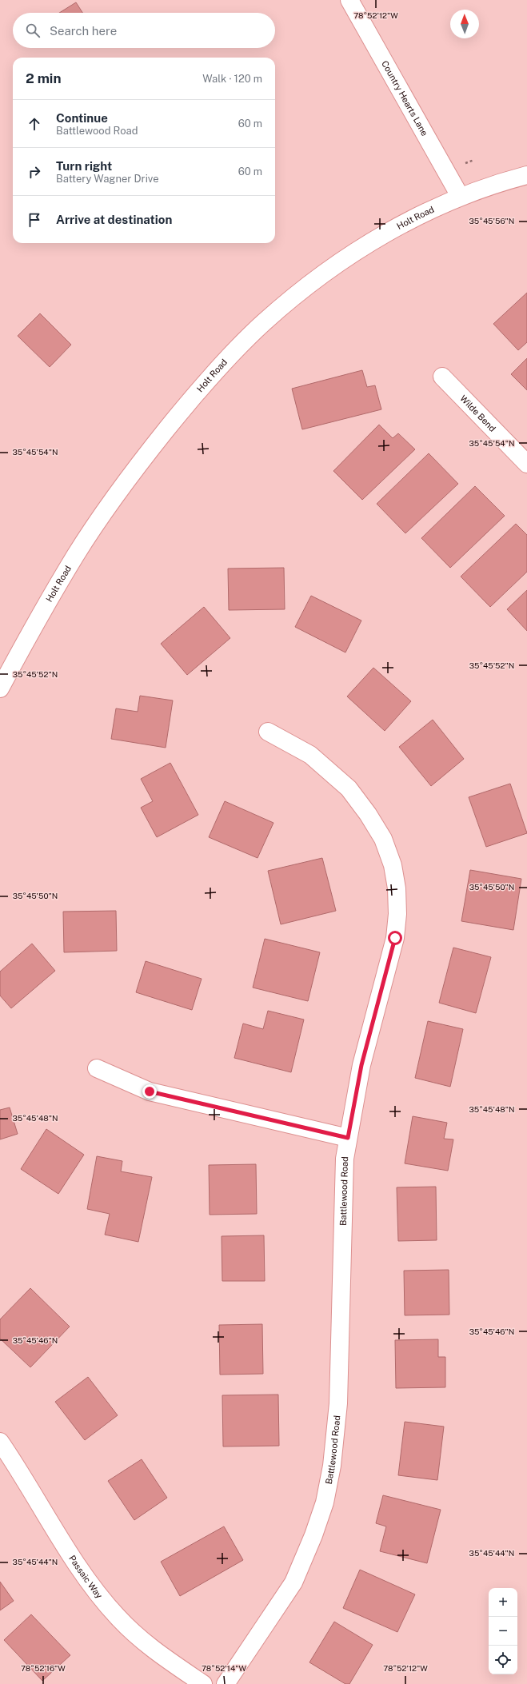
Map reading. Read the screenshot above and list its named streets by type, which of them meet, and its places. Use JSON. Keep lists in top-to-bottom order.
{
  "streets": {
    "street": [
      "Country Hearts Lane",
      "Holt Road",
      "Wilde Bend",
      "Battlewood Road",
      "Passaic Way"
    ]
  },
  "crossings": [
    ["Country Hearts Lane", "Holt Road"]
  ],
  "north": "top",
  "page": {
    "search": "Search here",
    "heading": ["2 min", "Walk · 120 m"],
    "list": [
      ["Continue", "Battlewood Road", "60 m"],
      ["Turn right", "Battery Wagner Drive", "60 m"],
      "Arrive at destination"
    ],
    "map_buttons": ["+", "−"]
  },
  "coordinates": [
    "78°52'12\"W",
    "35°45'56\"N",
    "35°45'54\"N",
    "35°45'52\"N",
    "35°45'50\"N",
    "35°45'48\"N",
    "35°45'46\"N",
    "35°45'44\"N",
    "78°52'16\"W",
    "78°52'14\"W"
  ]
}
